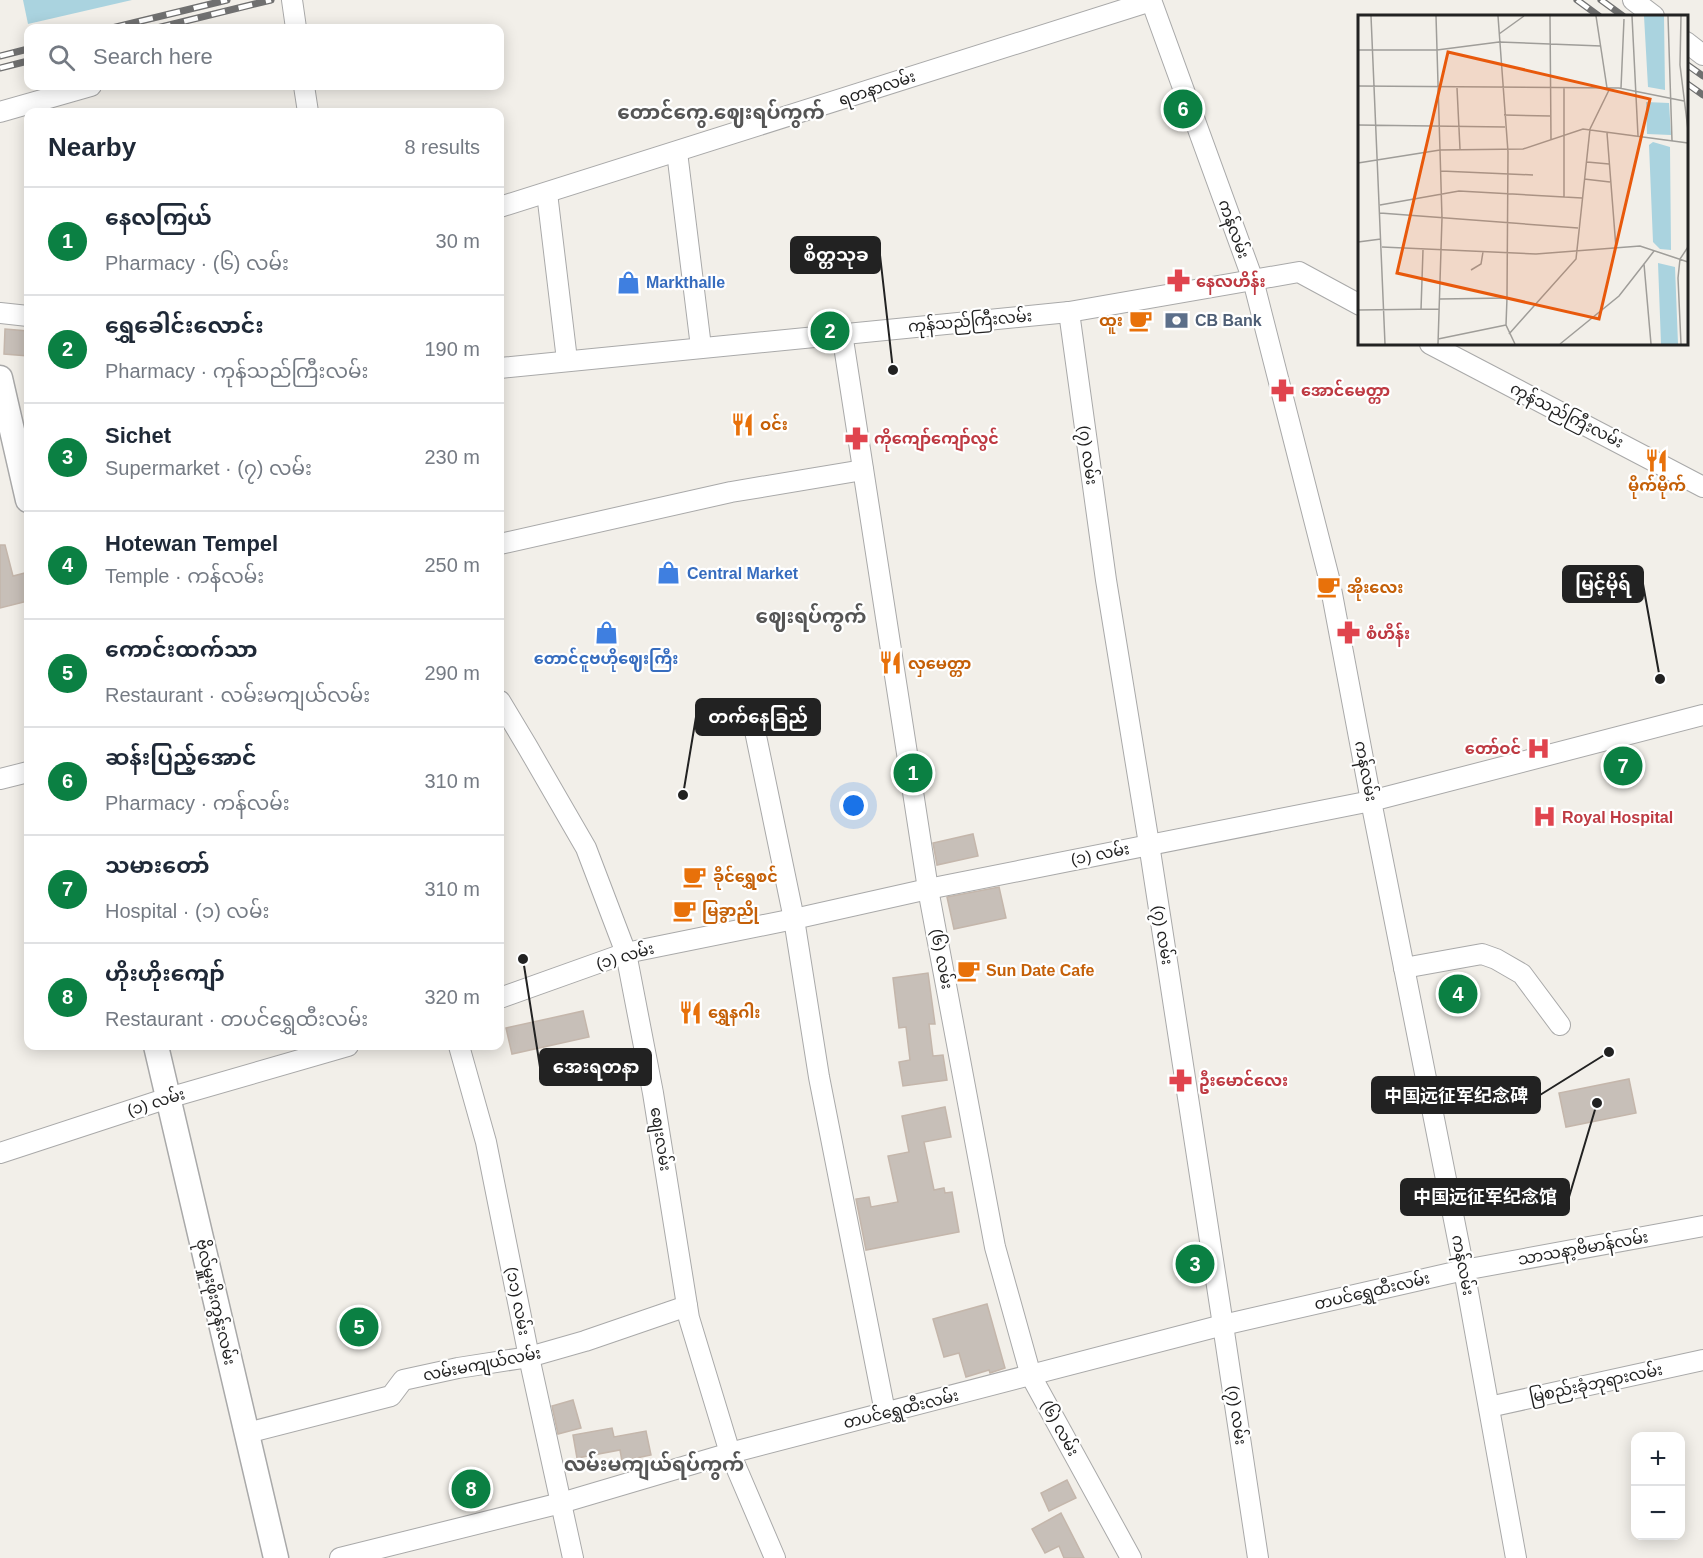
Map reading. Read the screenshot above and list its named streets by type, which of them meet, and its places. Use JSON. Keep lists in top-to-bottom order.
{
  "streets": {
    "street": [
      "ရတနာလမ်း",
      "ကန်လမ်း",
      "ကုန်သည်ကြီးလမ်း",
      "(၇) လမ်း",
      "(၁) လမ်း",
      "(၆) လမ်း",
      "စျေးလမ်း",
      "သာသနာ့ဗိမာန်လမ်း",
      "တပင်ရွှေထီးလမ်း",
      "(၁၁) လမ်း",
      "ဗိုလ်မှူးဖိုးကွန်းလမ်း",
      "လမ်းမကျယ်လမ်း",
      "မြစည်းခုံဘုရားလမ်း"
    ]
  },
  "crossings": [
    ["ရတနာလမ်း", "ကန်လမ်း"],
    ["ကန်လမ်း", "ကုန်သည်ကြီးလမ်း"],
    ["ကန်လမ်း", "(၁) လမ်း"],
    ["ကန်လမ်း", "သာသနာ့ဗိမာန်လမ်း"],
    ["ကန်လမ်း", "တပင်ရွှေထီးလမ်း"],
    ["ကန်လမ်း", "မြစည်းခုံဘုရားလမ်း"],
    ["ကုန်သည်ကြီးလမ်း", "(၇) လမ်း"],
    ["ကုန်သည်ကြီးလမ်း", "(၆) လမ်း"],
    ["(၇) လမ်း", "(၁) လမ်း"],
    ["(၇) လမ်း", "တပင်ရွှေထီးလမ်း"],
    ["(၁) လမ်း", "(၆) လမ်း"],
    ["(၁) လမ်း", "စျေးလမ်း"],
    ["(၁) လမ်း", "ဗိုလ်မှူးဖိုးကွန်းလမ်း"],
    ["(၆) လမ်း", "တပင်ရွှေထီးလမ်း"],
    ["စျေးလမ်း", "တပင်ရွှေထီးလမ်း"],
    ["စျေးလမ်း", "လမ်းမကျယ်လမ်း"],
    ["သာသနာ့ဗိမာန်လမ်း", "တပင်ရွှေထီးလမ်း"],
    ["တပင်ရွှေထီးလမ်း", "(၁၁) လမ်း"],
    ["(၁၁) လမ်း", "လမ်းမကျယ်လမ်း"],
    ["ဗိုလ်မှူးဖိုးကွန်းလမ်း", "လမ်းမကျယ်လမ်း"]
  ],
  "districts": ["တောင်ကွေ.ဈေးရပ်ကွက်", "ဈေးရပ်ကွက်", "လမ်းမကျယ်ရပ်ကွက်"],
  "places": {
    "pharmacy": [
      "နေလဟိန်း",
      "အောင်မေတ္တာ",
      "ကိုကျော်ကျော်လွင်",
      "စံဟိန်း",
      "ဦးမောင်လေး"
    ],
    "shop": ["Markthalle", "Central Market", "တောင်ငူဗဟိုဈေးကြီး"],
    "cafe": [
      "ထူး",
      "အိုးလေး",
      "ခိုင်ရွှေစင်",
      "မြခွာညို",
      "Sun Date Cafe"
    ],
    "bank": ["CB Bank"],
    "other": [
      "စိတ္တသုခ",
      "မြင့်မိုရ်",
      "တက်နေခြည်",
      "အေးရတနာ",
      "中国远征军纪念碑",
      "中国远征军纪念馆"
    ],
    "restaurant": [
      "ဝင်း",
      "မိုက်မိုက်",
      "လှမေတ္တာ",
      "ရွှေနဂါး"
    ],
    "hospital": ["တော်ဝင်", "Royal Hospital"]
  },
  "page": {
    "search": "Search here",
    "pins": [
      "6",
      "2",
      "7",
      "1",
      "4",
      "3",
      "5",
      "8"
    ],
    "heading": ["Nearby", "8 results"],
    "list": [
      {
        "mark": "1",
        "name": "နေလကြယ်",
        "note": "Pharmacy · (၆) လမ်း",
        "value": "30 m"
      },
      {
        "mark": "2",
        "name": "ရွှေခေါင်းလောင်း",
        "note": "Pharmacy · ကုန်သည်ကြီးလမ်း",
        "value": "190 m"
      },
      {
        "mark": "3",
        "name": "Sichet",
        "note": "Supermarket · (၇) လမ်း",
        "value": "230 m"
      },
      {
        "mark": "4",
        "name": "Hotewan Tempel",
        "note": "Temple · ကန်လမ်း",
        "value": "250 m"
      },
      {
        "mark": "5",
        "name": "ကောင်းထက်သာ",
        "note": "Restaurant · လမ်းမကျယ်လမ်း",
        "value": "290 m"
      },
      {
        "mark": "6",
        "name": "ဆန်းပြည့်အောင်",
        "note": "Pharmacy · ကန်လမ်း",
        "value": "310 m"
      },
      {
        "mark": "7",
        "name": "သမားတော်",
        "note": "Hospital · (၁) လမ်း",
        "value": "310 m"
      },
      {
        "mark": "8",
        "name": "ဟိုးဟိုးကျော်",
        "note": "Restaurant · တပင်ရွှေထီးလမ်း",
        "value": "320 m"
      }
    ],
    "map_buttons": ["+", "−"]
  }
}
